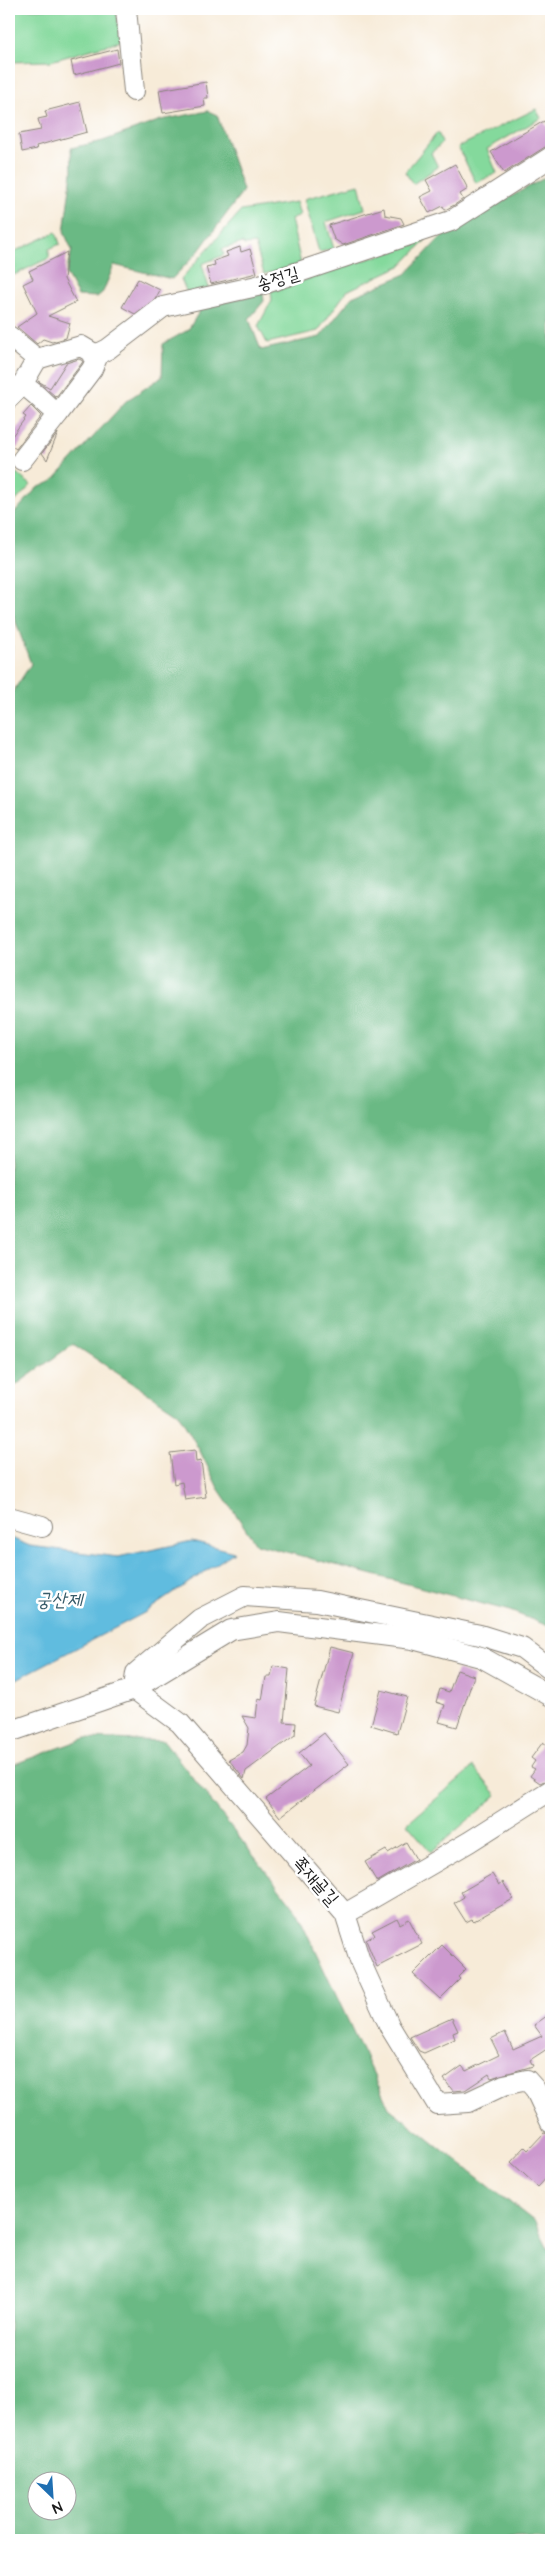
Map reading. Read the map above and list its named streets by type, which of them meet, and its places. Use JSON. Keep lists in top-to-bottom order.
{
  "streets": {
    "street": ["송정길", "쪽재골길"]
  },
  "water": ["궁산제"],
  "north": "bottom right"
}
